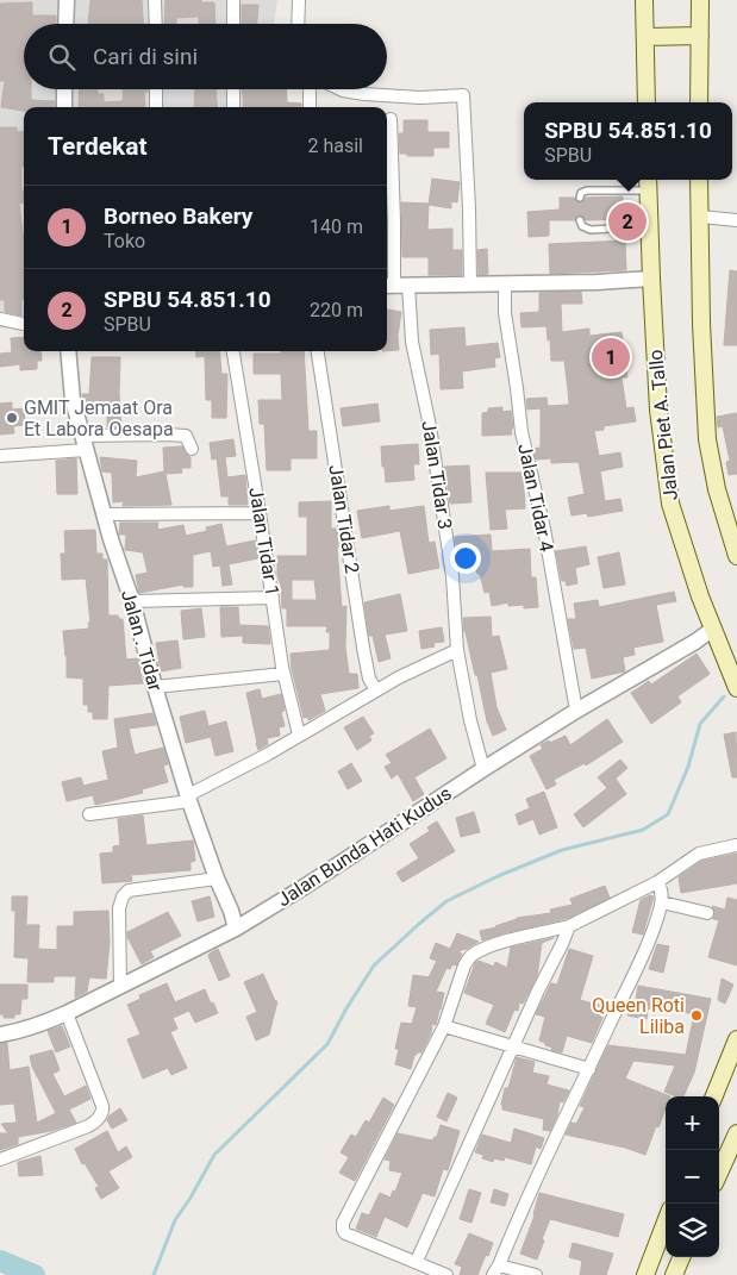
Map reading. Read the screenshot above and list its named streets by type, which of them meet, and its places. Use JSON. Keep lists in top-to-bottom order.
{
  "streets": {
    "main road": ["Jalan Piet A. Tallo"],
    "street": [
      "Jalan Tidar 3",
      "Jalan Tidar 4",
      "Jalan Tidar 2",
      "Jalan Tidar 1",
      "Jalan . Tidar",
      "Jalan Bunda Hati Kudus"
    ]
  },
  "crossings": [
    ["Jalan Piet A. Tallo", "Jalan Bunda Hati Kudus"],
    ["Jalan Tidar 3", "Jalan Bunda Hati Kudus"],
    ["Jalan Tidar 4", "Jalan Bunda Hati Kudus"],
    ["Jalan . Tidar", "Jalan Bunda Hati Kudus"]
  ],
  "places": ["GMIT Jemaat Ora Et Labora Oesapa", "Queen Roti Liliba"],
  "page": {
    "search": "Cari di sini",
    "popup": ["SPBU 54.851.10", "SPBU"],
    "heading": ["Terdekat", "2 hasil"],
    "list": [
      {
        "mark": "1",
        "name": "Borneo Bakery",
        "note": "Toko",
        "value": "140 m"
      },
      {
        "mark": "2",
        "name": "SPBU 54.851.10",
        "note": "SPBU",
        "value": "220 m"
      }
    ],
    "pins": ["2", "1"],
    "map_buttons": ["+", "−"]
  }
}
